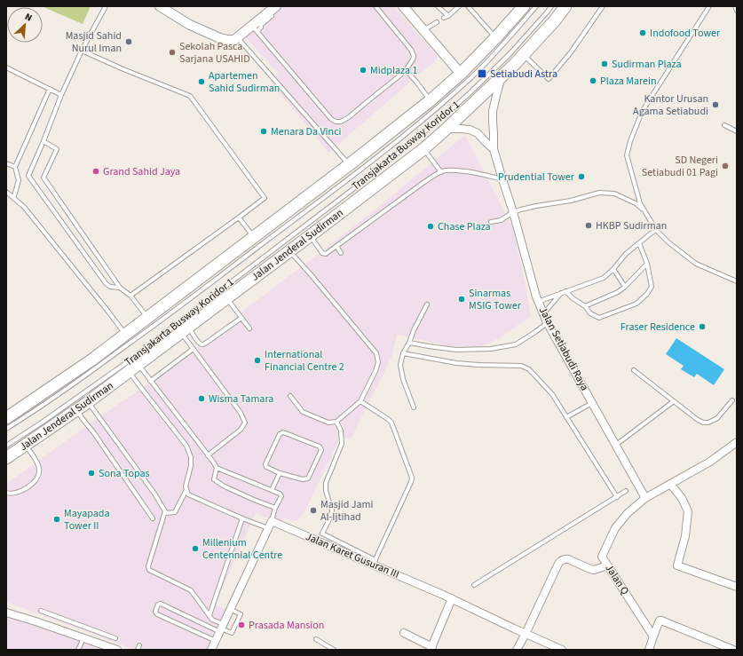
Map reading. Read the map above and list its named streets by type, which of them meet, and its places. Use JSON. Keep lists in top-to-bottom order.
{
  "streets": {
    "main road": ["Jalan Jenderal Sudirman"],
    "street": ["Jalan Setiabudi Raya", "Jalan Karet Gusuran III", "Jalan Q"],
    "lane": ["Transjakarta Busway Koridor 1"]
  },
  "crossings": [
    ["Jalan Jenderal Sudirman", "Jalan Setiabudi Raya"],
    ["Jalan Setiabudi Raya", "Jalan Q"]
  ],
  "places": {
    "other": [
      "Indofood Tower",
      "Masjid Sahid Nurul Iman",
      "Sekolah Pasca Sarjana USAHID",
      "Sudirman Plaza",
      "Midplaza 1",
      "Plaza Marein",
      "Apartemen Sahid Sudirman",
      "Kantor Urusan Agama Setiabudi",
      "Menara Da Vinci",
      "SD Negeri Setiabudi 01 Pagi",
      "Grand Sahid Jaya",
      "Prudential Tower",
      "HKBP Sudirman",
      "Chase Plaza",
      "Sinarmas MSIG Tower",
      "Fraser Residence",
      "International Financial Centre 2",
      "Wisma Tamara",
      "Sona Topas",
      "Masjid Jami Al-Ijtihad",
      "Mayapada Tower II",
      "Millenium Centennial Centre",
      "Prasada Mansion"
    ],
    "transit": ["Setiabudi Astra"]
  },
  "north": "top right"
}
